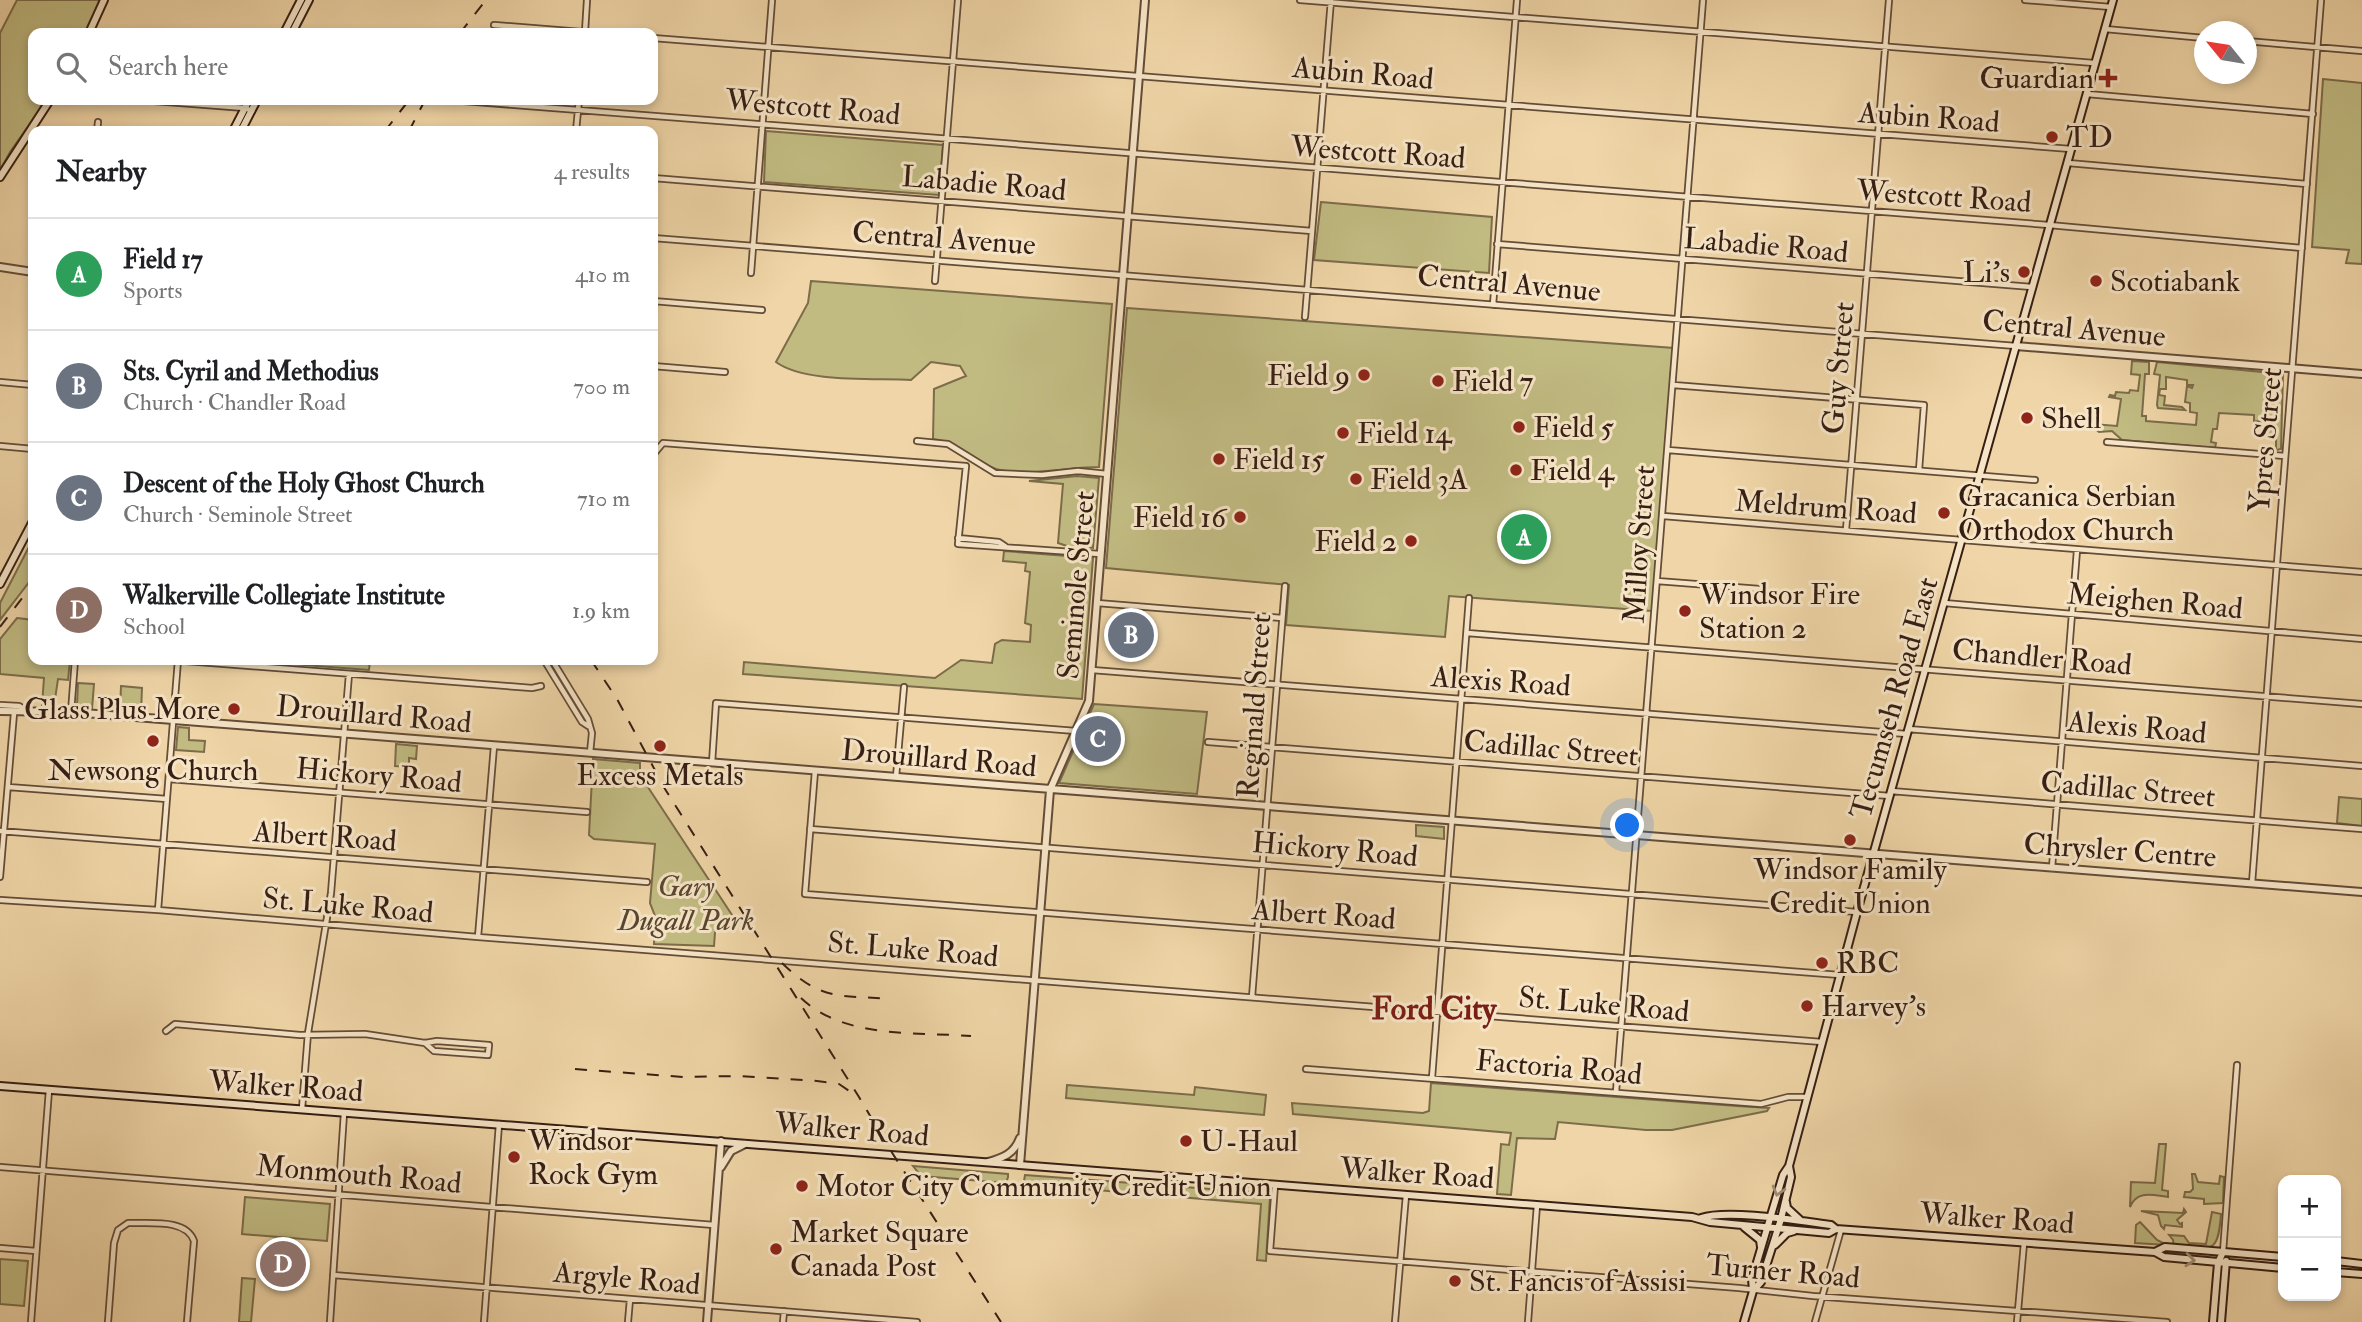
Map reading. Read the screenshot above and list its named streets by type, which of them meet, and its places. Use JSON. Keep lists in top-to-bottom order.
{
  "streets": {
    "main road": [
      "Central Avenue",
      "Seminole Street",
      "Tecumseh Road East",
      "Drouillard Road",
      "Chrysler Centre",
      "Walker Road"
    ],
    "street": [
      "Aubin Road",
      "Westcott Road",
      "Labadie Road",
      "Guy Street",
      "Ypres Street",
      "Meldrum Road",
      "Milloy Street",
      "Meighen Road",
      "Chandler Road",
      "Alexis Road",
      "Reginald Street",
      "Cadillac Street",
      "Hickory Road",
      "Albert Road",
      "St. Luke Road",
      "Factoria Road",
      "Monmouth Road",
      "Turner Road",
      "Argyle Road"
    ]
  },
  "crossings": [
    ["Aubin Road", "Guy Street"],
    ["Aubin Road", "Milloy Street"],
    ["Aubin Road", "Seminole Street"],
    ["Aubin Road", "Tecumseh Road East"],
    ["Westcott Road", "Guy Street"],
    ["Westcott Road", "Ypres Street"],
    ["Westcott Road", "Milloy Street"],
    ["Westcott Road", "Seminole Street"],
    ["Westcott Road", "Tecumseh Road East"],
    ["Labadie Road", "Guy Street"],
    ["Labadie Road", "Milloy Street"],
    ["Labadie Road", "Seminole Street"],
    ["Labadie Road", "Tecumseh Road East"],
    ["Central Avenue", "Guy Street"],
    ["Central Avenue", "Ypres Street"],
    ["Central Avenue", "Milloy Street"],
    ["Central Avenue", "Seminole Street"],
    ["Central Avenue", "Tecumseh Road East"],
    ["Guy Street", "Meldrum Road"],
    ["Ypres Street", "Meldrum Road"],
    ["Ypres Street", "Meighen Road"],
    ["Ypres Street", "Chandler Road"],
    ["Ypres Street", "Alexis Road"],
    ["Ypres Street", "Cadillac Street"],
    ["Ypres Street", "Chrysler Centre"],
    ["Meldrum Road", "Milloy Street"],
    ["Meldrum Road", "Tecumseh Road East"],
    ["Milloy Street", "Chandler Road"],
    ["Milloy Street", "Alexis Road"],
    ["Milloy Street", "Drouillard Road"],
    ["Milloy Street", "Cadillac Street"],
    ["Milloy Street", "Hickory Road"],
    ["Milloy Street", "Albert Road"],
    ["Milloy Street", "St. Luke Road"],
    ["Milloy Street", "Factoria Road"],
    ["Seminole Street", "Alexis Road"],
    ["Seminole Street", "Drouillard Road"],
    ["Seminole Street", "Hickory Road"],
    ["Seminole Street", "Albert Road"],
    ["Seminole Street", "St. Luke Road"],
    ["Seminole Street", "Walker Road"],
    ["Meighen Road", "Tecumseh Road East"],
    ["Chandler Road", "Tecumseh Road East"],
    ["Alexis Road", "Tecumseh Road East"],
    ["Alexis Road", "Reginald Street"],
    ["Tecumseh Road East", "Drouillard Road"],
    ["Tecumseh Road East", "Cadillac Street"],
    ["Tecumseh Road East", "Hickory Road"],
    ["Tecumseh Road East", "Albert Road"],
    ["Tecumseh Road East", "Chrysler Centre"],
    ["Tecumseh Road East", "St. Luke Road"],
    ["Tecumseh Road East", "Factoria Road"],
    ["Tecumseh Road East", "Walker Road"],
    ["Tecumseh Road East", "Turner Road"],
    ["Reginald Street", "Drouillard Road"],
    ["Reginald Street", "Cadillac Street"],
    ["Reginald Street", "Hickory Road"],
    ["Reginald Street", "Albert Road"],
    ["Reginald Street", "St. Luke Road"],
    ["Drouillard Road", "Chrysler Centre"],
    ["Hickory Road", "Albert Road"],
    ["Walker Road", "Turner Road"]
  ],
  "districts": ["Ford City"],
  "parks": ["Gary Dugall Park"],
  "places": {
    "health": ["Guardian"],
    "other": [
      "TD",
      "Li's",
      "Scotiabank",
      "Field 9",
      "Field 7",
      "Shell",
      "Field 5",
      "Field 14",
      "Field 15",
      "Field 4",
      "Field 3A",
      "Gracanica Serbian Orthodox Church",
      "Field 16",
      "Field 2",
      "Windsor Fire Station 2",
      "Glass Plus More",
      "Newsong Church",
      "Excess Metals",
      "Windsor Family Credit Union",
      "RBC",
      "Harvey's",
      "U-Haul",
      "Windsor Rock Gym",
      "Motor City Community Credit Union",
      "Market Square Canada Post",
      "St. Fancis of Assisi"
    ]
  },
  "north": "top left",
  "page": {
    "search": "Search here",
    "heading": ["Nearby", "4 results"],
    "list": [
      {
        "mark": "A",
        "name": "Field 17",
        "note": "Sports",
        "value": "410 m"
      },
      {
        "mark": "B",
        "name": "Sts. Cyril and Methodius",
        "note": "Church · Chandler Road",
        "value": "700 m"
      },
      {
        "mark": "C",
        "name": "Descent of the Holy Ghost Church",
        "note": "Church · Seminole Street",
        "value": "710 m"
      },
      {
        "mark": "D",
        "name": "Walkerville Collegiate Institute",
        "note": "School",
        "value": "1.9 km"
      }
    ],
    "pins": [
      "A",
      "B",
      "C",
      "D"
    ],
    "map_buttons": ["+", "−"]
  }
}
